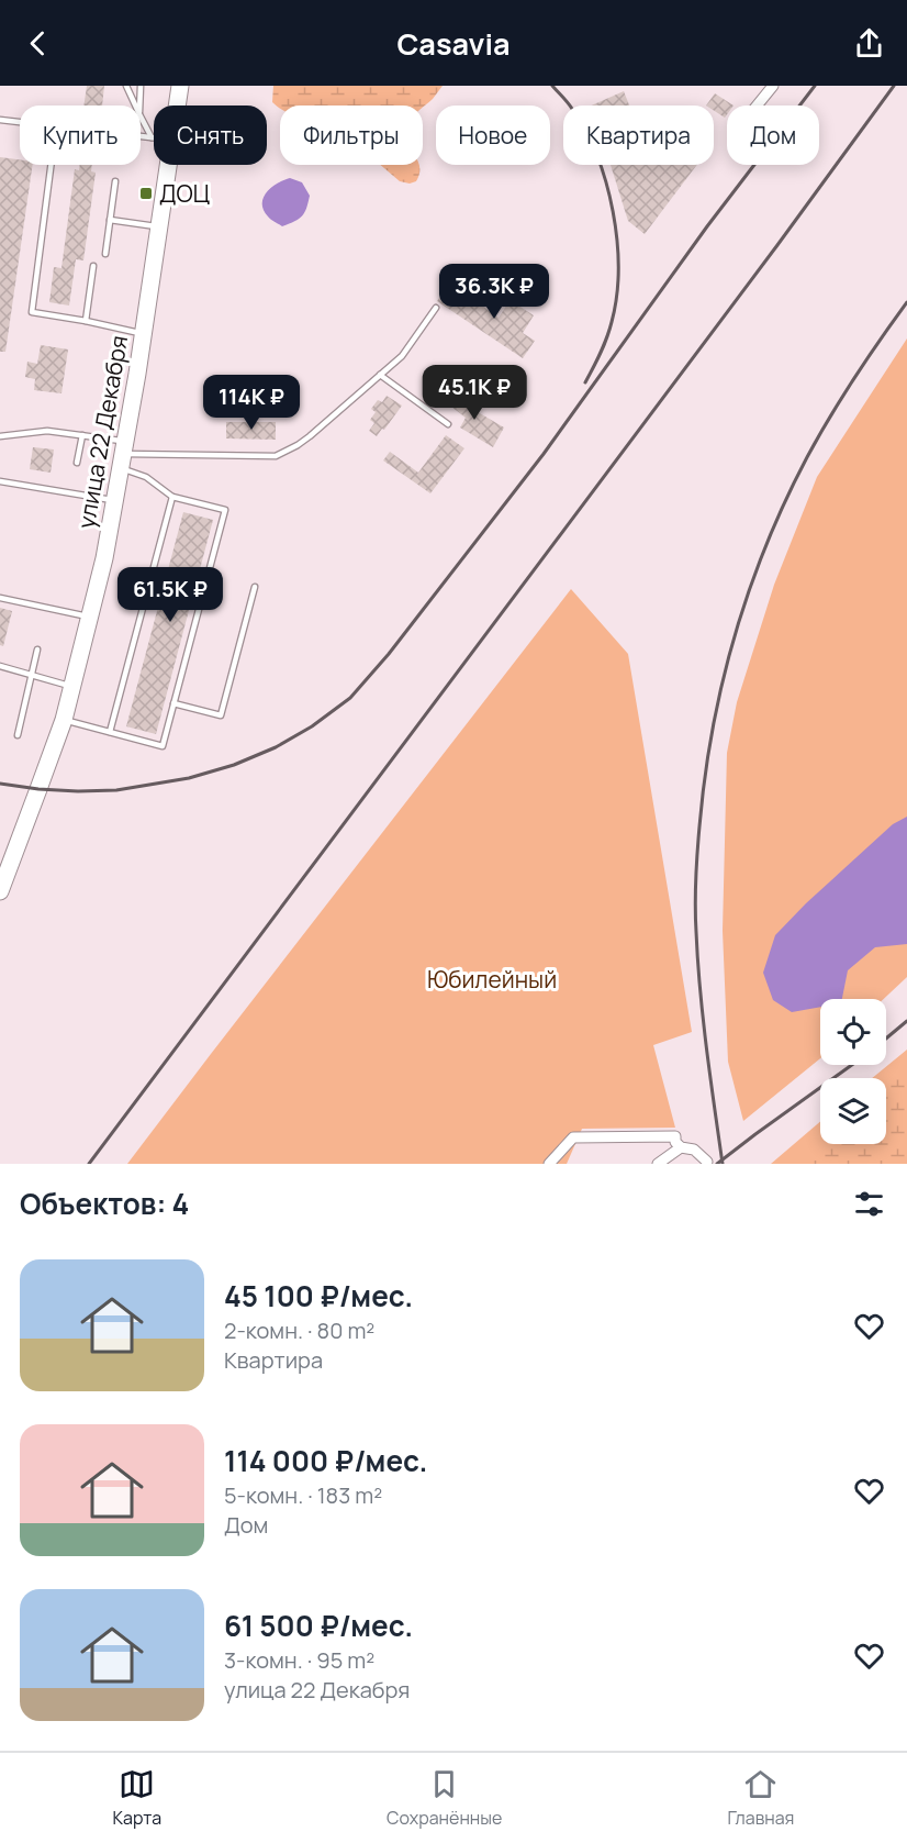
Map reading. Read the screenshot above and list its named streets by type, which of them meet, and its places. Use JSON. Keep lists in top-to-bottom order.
{
  "streets": {
    "main road": ["улица 22 Декабря"]
  },
  "parks": ["Юбилейный"],
  "places": {
    "transit": ["ДОЦ"]
  },
  "page": {
    "header": "Casavia",
    "chip": [
      "Купить",
      "Снять",
      "Фильтры",
      "Новое",
      "Квартира",
      "Дом"
    ],
    "price": [
      "36.3K ₽",
      "45.1K ₽",
      "114K ₽",
      "61.5K ₽"
    ],
    "heading": "Объектов: 4",
    "list": [
      {
        "name": "45 100 ₽/мес.",
        "note": "2-комн. · 80 m² · Квартира"
      },
      {
        "name": "114 000 ₽/мес.",
        "note": "5-комн. · 183 m² · Дом"
      },
      {
        "name": "61 500 ₽/мес.",
        "note": "3-комн. · 95 m² · улица 22 Декабря"
      }
    ],
    "tabs": ["Карта", "Сохранённые", "Главная"]
  }
}
